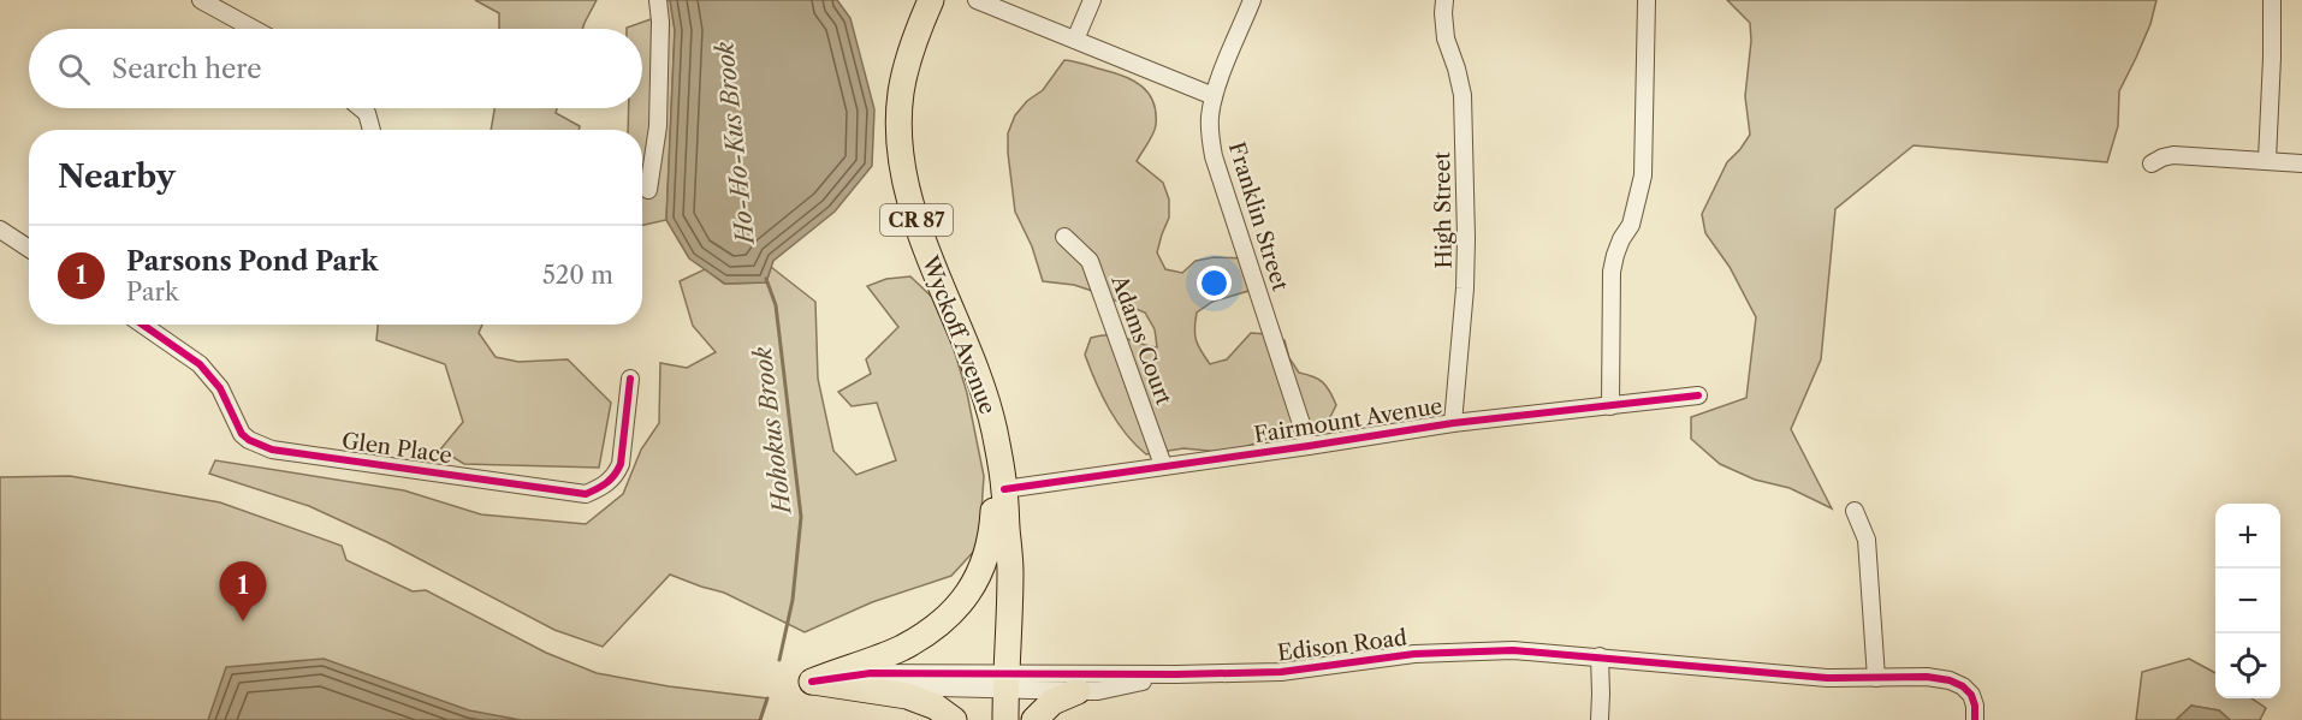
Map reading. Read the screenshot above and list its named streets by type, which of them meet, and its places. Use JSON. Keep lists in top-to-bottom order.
{
  "streets": {
    "main road": ["CR 87", "Wyckoff Avenue"],
    "street": [
      "High Street",
      "Franklin Street",
      "Adams Court",
      "Fairmount Avenue",
      "Glen Place",
      "Edison Road"
    ]
  },
  "crossings": [
    ["High Street", "Fairmount Avenue"],
    ["Franklin Street", "Fairmount Avenue"],
    ["Wyckoff Avenue", "Fairmount Avenue"],
    ["Wyckoff Avenue", "Edison Road"],
    ["Adams Court", "Fairmount Avenue"]
  ],
  "water": ["Ho-Ho-Kus Brook", "Hohokus Brook"],
  "page": {
    "search": "Search here",
    "heading": "Nearby",
    "list": [
      {
        "mark": "1",
        "name": "Parsons Pond Park",
        "note": "Park",
        "value": "520 m"
      }
    ],
    "map_buttons": ["+", "−"],
    "pins": "1"
  }
}
